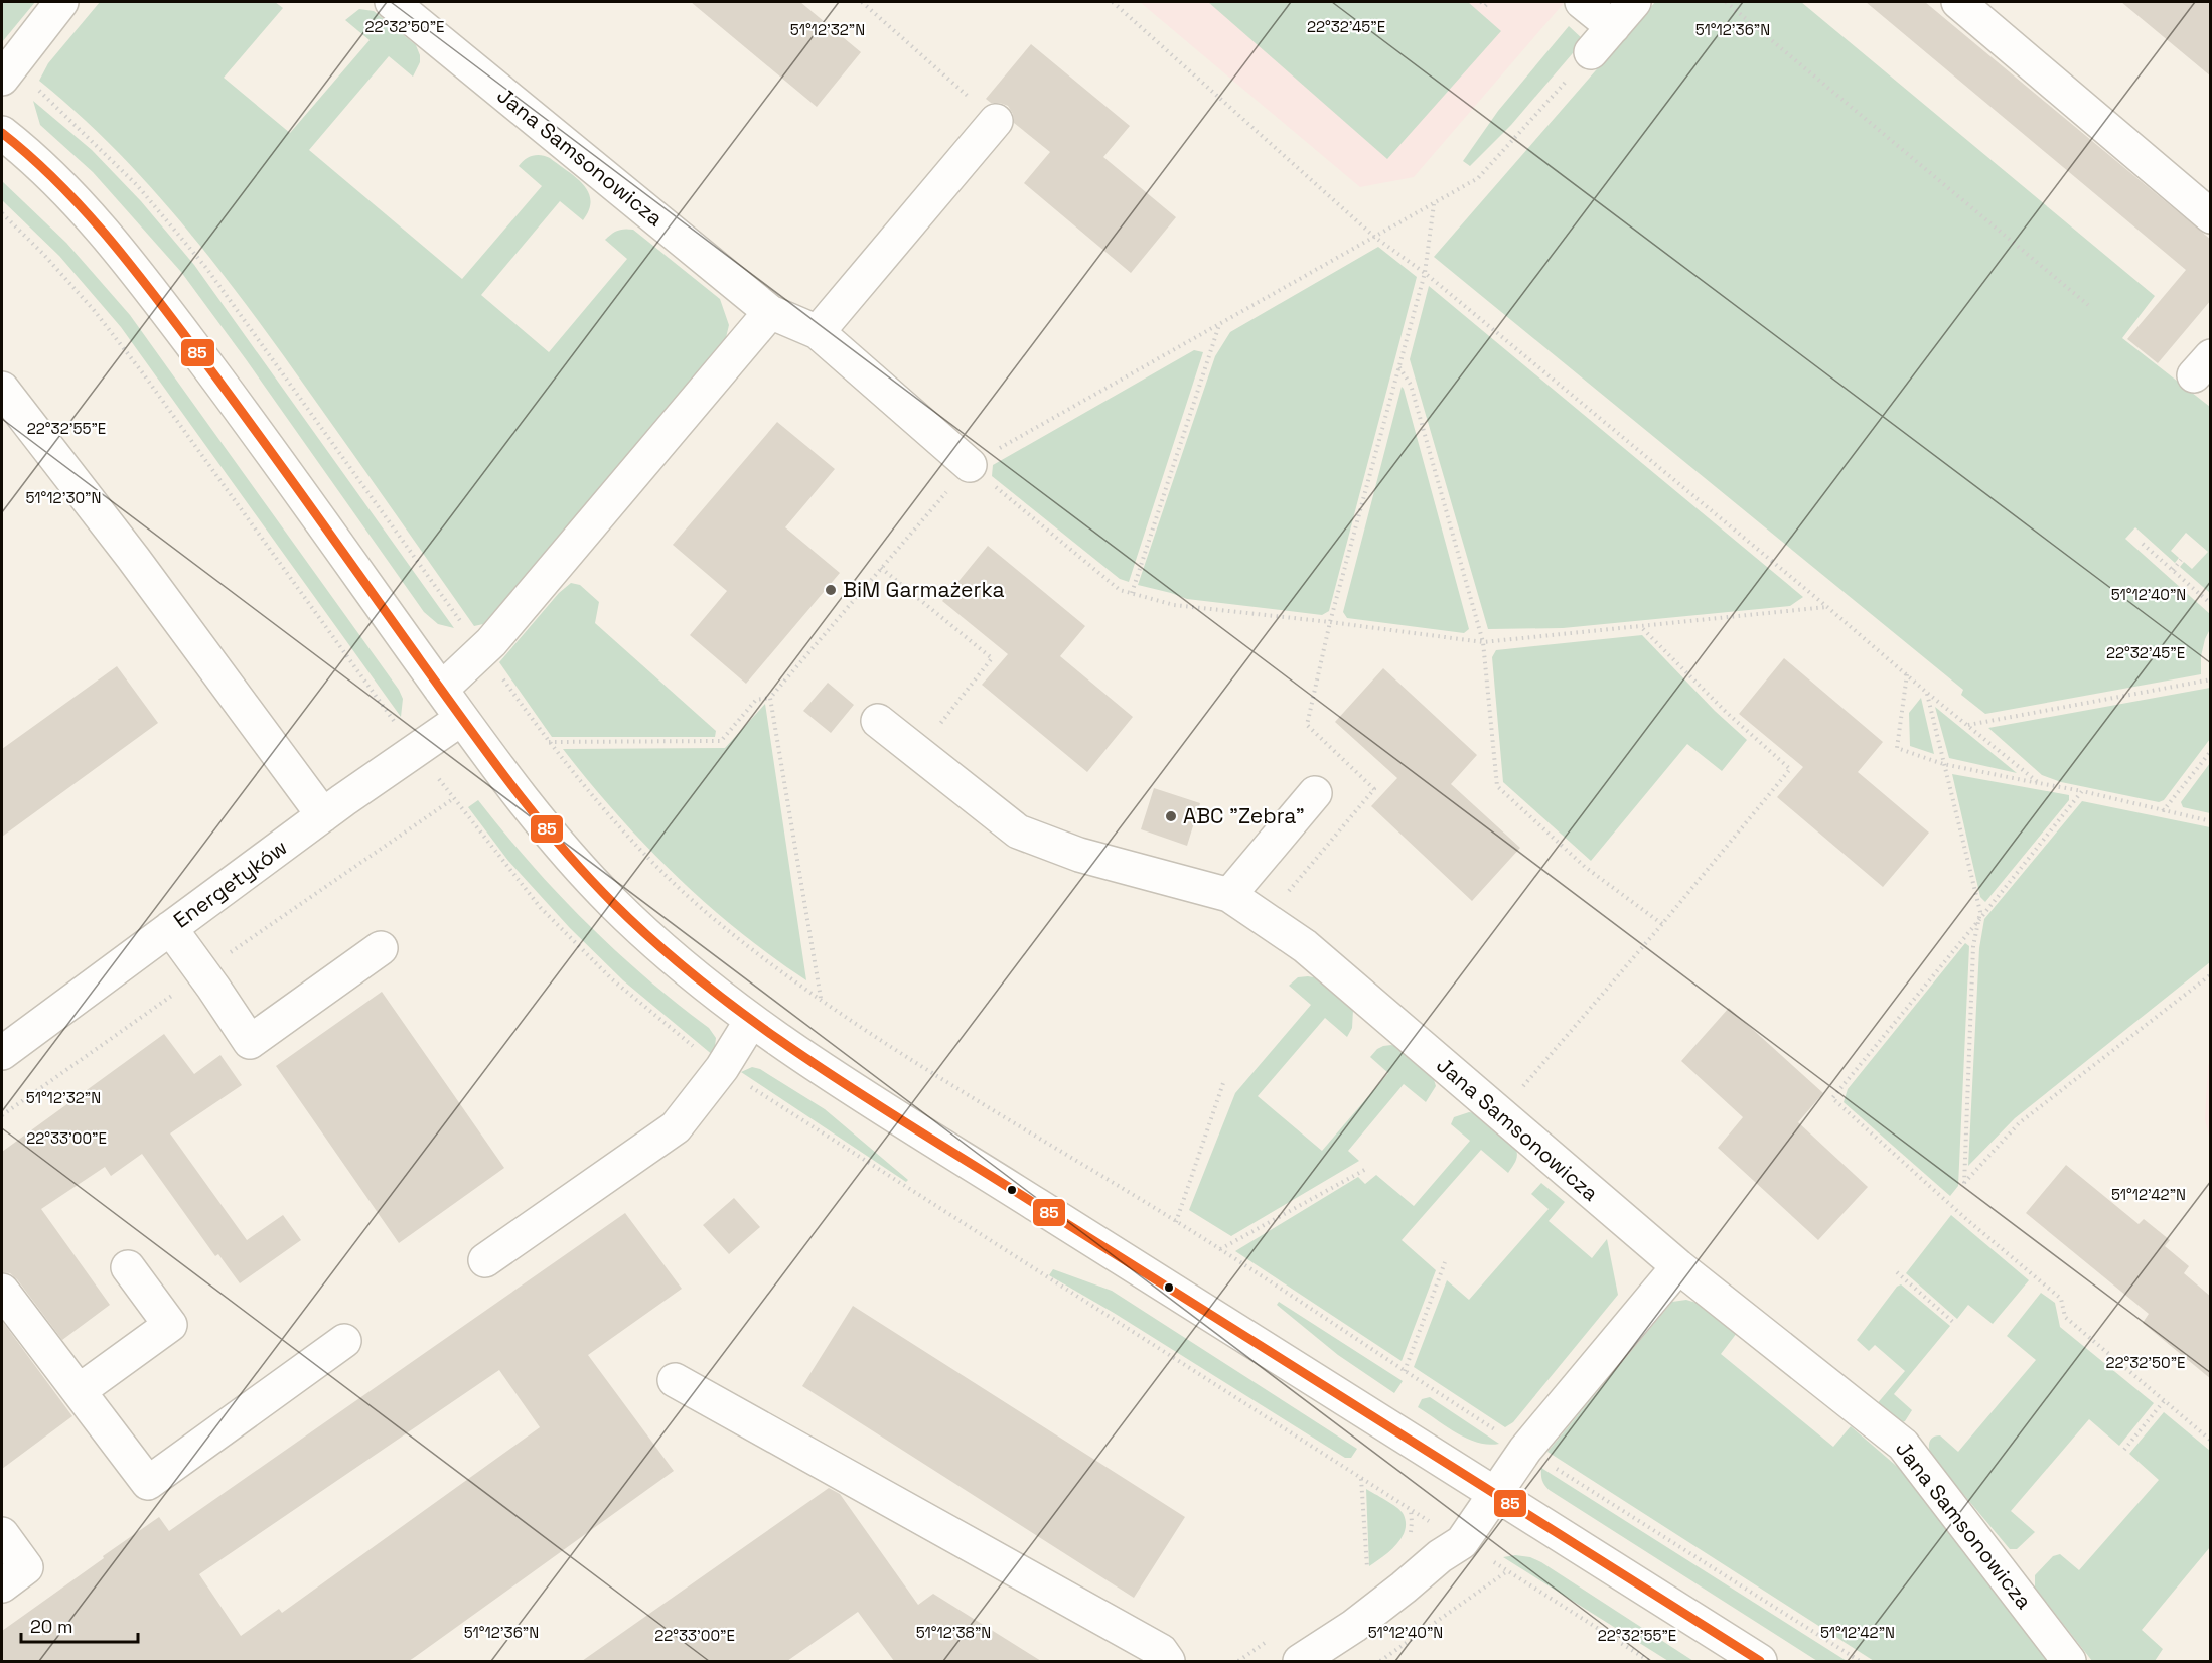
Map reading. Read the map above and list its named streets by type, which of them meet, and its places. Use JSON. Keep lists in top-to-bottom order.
{
  "streets": {
    "street": ["Jana Samsonowicza", "Energetyków"]
  },
  "places": ["BiM Garmażerka", "ABC \"Zebra\""],
  "lines": ["transit line 85"],
  "scale_bar": "20 m",
  "coordinates": [
    "22°32'50\"E",
    "22°32'45\"E",
    "51°12'32\"N",
    "51°12'36\"N",
    "22°32'55\"E",
    "51°12'30\"N",
    "51°12'40\"N",
    "22°33'00\"E",
    "51°12'42\"N",
    "51°12'38\"N"
  ]
}
